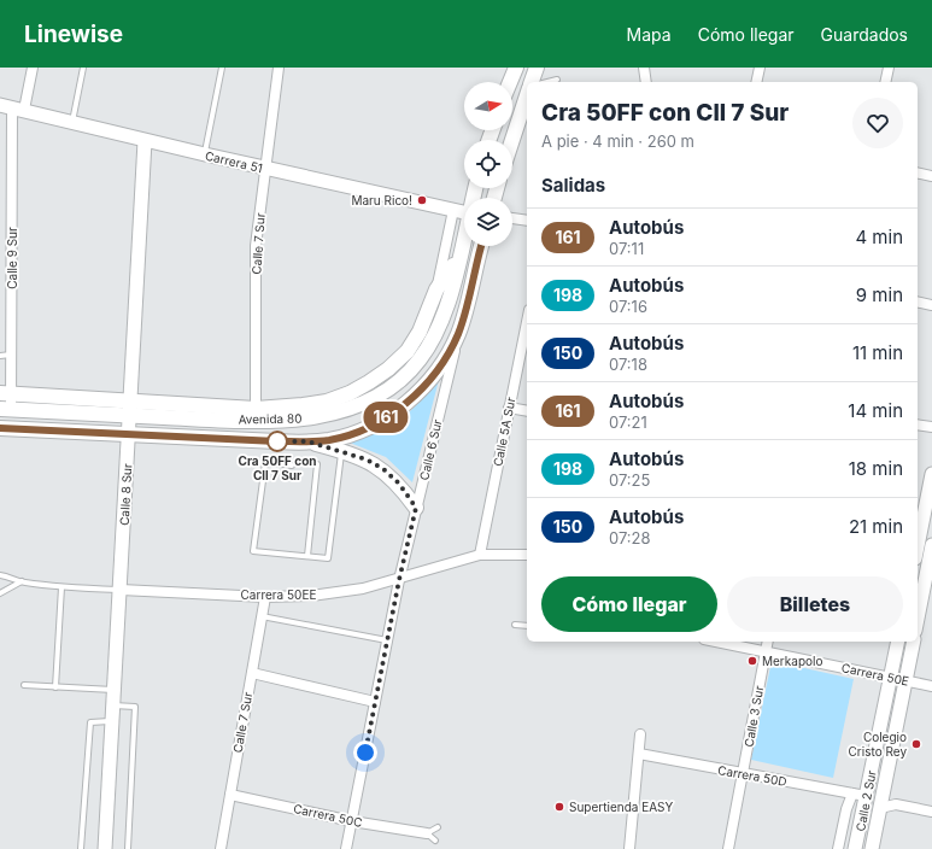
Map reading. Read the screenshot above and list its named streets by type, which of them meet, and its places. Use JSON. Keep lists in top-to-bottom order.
{
  "streets": {
    "main road": ["Avenida 80"],
    "street": [
      "Carrera 51",
      "Calle 7 Sur",
      "Calle 9 Sur",
      "Calle 5A Sur",
      "Calle 6 Sur",
      "Calle 8 Sur",
      "Carrera 50EE",
      "Carrera 50E",
      "Calle 3 Sur",
      "Carrera 50D",
      "Calle 2 Sur",
      "Carrera 50C"
    ]
  },
  "crossings": [
    ["Carrera 51", "Calle 7 Sur"],
    ["Carrera 51", "Calle 9 Sur"],
    ["Carrera 51", "Calle 8 Sur"],
    ["Calle 7 Sur", "Avenida 80"],
    ["Calle 7 Sur", "Carrera 50EE"],
    ["Calle 7 Sur", "Carrera 50C"],
    ["Calle 9 Sur", "Avenida 80"],
    ["Avenida 80", "Calle 6 Sur"],
    ["Avenida 80", "Calle 8 Sur"],
    ["Calle 5A Sur", "Carrera 50EE"],
    ["Calle 6 Sur", "Carrera 50EE"],
    ["Calle 6 Sur", "Carrera 50C"],
    ["Calle 8 Sur", "Carrera 50EE"],
    ["Carrera 50E", "Calle 3 Sur"],
    ["Carrera 50E", "Calle 2 Sur"],
    ["Calle 3 Sur", "Carrera 50D"],
    ["Carrera 50D", "Calle 2 Sur"]
  ],
  "places": [
    "Maru Rico!",
    "Cra 50FF con Cll 7 Sur",
    "Merkapolo",
    "Colegio Cristo Rey",
    "Supertienda EASY"
  ],
  "lines": ["bus line 161"],
  "north": "right",
  "page": {
    "header": "Linewise",
    "nav": ["Mapa", "Cómo llegar", "Guardados"],
    "on_map": "161",
    "heading": [
      ["Cra 50FF con Cll 7 Sur", "A pie · 4 min · 260 m"],
      "Salidas"
    ],
    "list": [
      {
        "mark": "161",
        "name": "Autobús",
        "note": "07:11",
        "value": "4 min"
      },
      {
        "mark": "198",
        "name": "Autobús",
        "note": "07:16",
        "value": "9 min"
      },
      {
        "mark": "150",
        "name": "Autobús",
        "note": "07:18",
        "value": "11 min"
      },
      {
        "mark": "161",
        "name": "Autobús",
        "note": "07:21",
        "value": "14 min"
      },
      {
        "mark": "198",
        "name": "Autobús",
        "note": "07:25",
        "value": "18 min"
      },
      {
        "mark": "150",
        "name": "Autobús",
        "note": "07:28",
        "value": "21 min"
      }
    ],
    "buttons": ["Cómo llegar", "Billetes"]
  }
}
